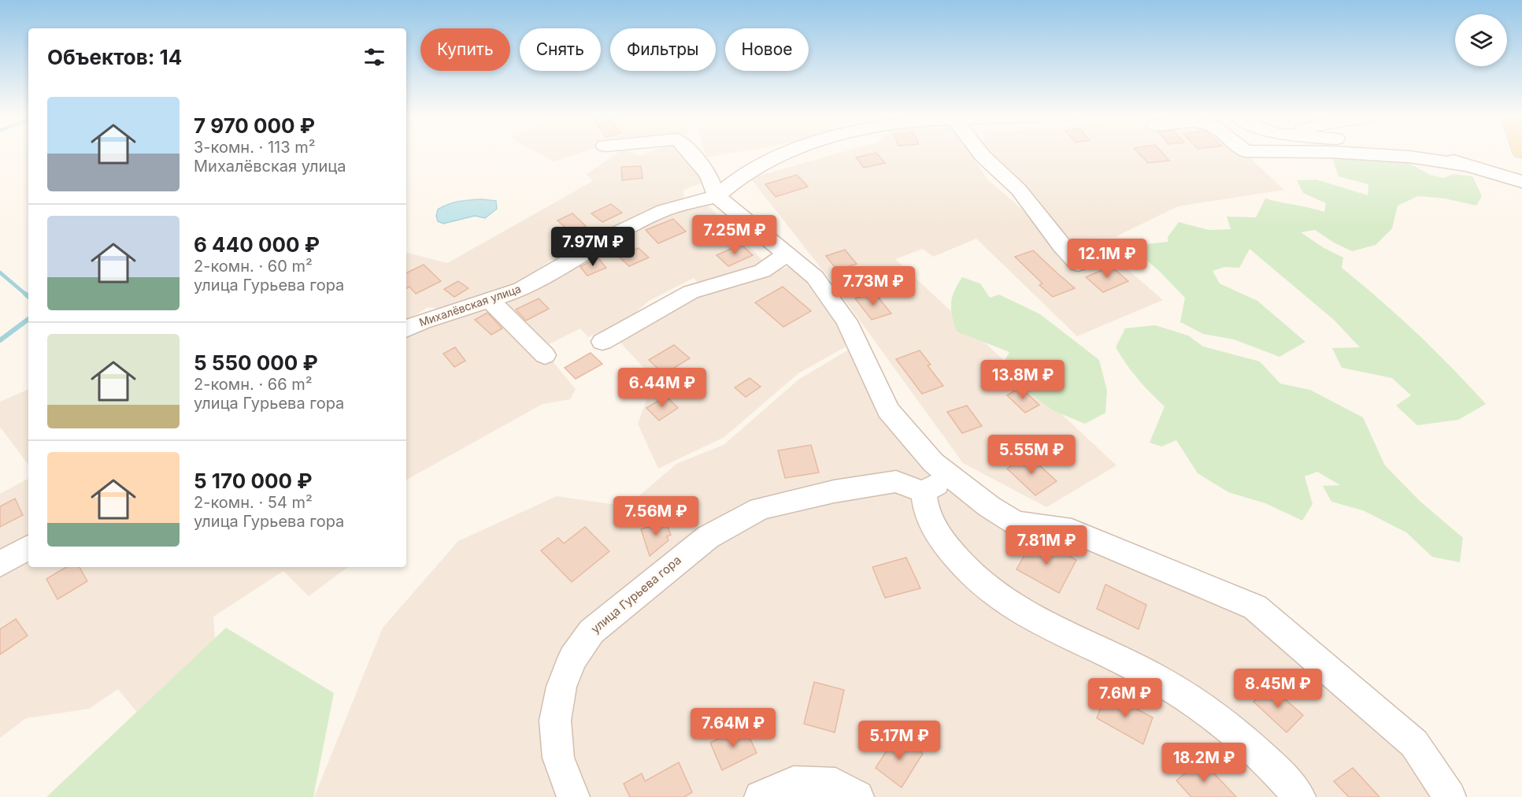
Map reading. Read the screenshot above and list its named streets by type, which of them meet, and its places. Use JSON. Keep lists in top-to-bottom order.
{
  "streets": {
    "street": ["Михалёвская улица", "улица Гурьева гора"]
  },
  "page": {
    "chip": [
      "Купить",
      "Снять",
      "Фильтры",
      "Новое"
    ],
    "heading": "Объектов: 14",
    "list": [
      {
        "name": "7 970 000 ₽",
        "note": "3-комн. · 113 m² · Михалёвская улица"
      },
      {
        "name": "6 440 000 ₽",
        "note": "2-комн. · 60 m² · улица Гурьева гора"
      },
      {
        "name": "5 550 000 ₽",
        "note": "2-комн. · 66 m² · улица Гурьева гора"
      },
      {
        "name": "5 170 000 ₽",
        "note": "2-комн. · 54 m² · улица Гурьева гора"
      }
    ],
    "price": [
      "7.25M ₽",
      "7.97M ₽",
      "12.1M ₽",
      "7.73M ₽",
      "13.8M ₽",
      "6.44M ₽",
      "5.55M ₽",
      "7.56M ₽",
      "7.81M ₽",
      "8.45M ₽",
      "7.6M ₽",
      "7.64M ₽",
      "5.17M ₽",
      "18.2M ₽"
    ]
  }
}
